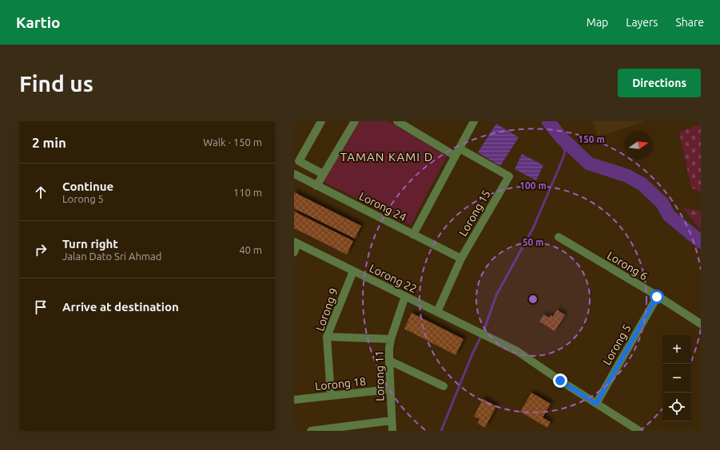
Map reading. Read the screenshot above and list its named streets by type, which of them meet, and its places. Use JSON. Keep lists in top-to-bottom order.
{
  "streets": {
    "street": [
      "Lorong 24",
      "Lorong 15",
      "Lorong 6",
      "Lorong 22",
      "Lorong 9",
      "Lorong 5",
      "Lorong 11",
      "Lorong 18"
    ]
  },
  "crossings": [
    ["Lorong 24", "Lorong 15"],
    ["Lorong 15", "Lorong 22"],
    ["Lorong 6", "Lorong 5"],
    ["Lorong 22", "Lorong 9"],
    ["Lorong 22", "Lorong 5"],
    ["Lorong 22", "Lorong 11"],
    ["Lorong 9", "Lorong 11"],
    ["Lorong 9", "Lorong 18"],
    ["Lorong 11", "Lorong 18"]
  ],
  "districts": ["TAMAN KAMI D"],
  "north": "right",
  "page": {
    "header": "Kartio",
    "nav": ["Map", "Layers", "Share"],
    "buttons": "Directions",
    "title": "Find us",
    "heading": ["2 min", "Walk · 150 m"],
    "list": [
      ["Continue", "Lorong 5", "110 m"],
      ["Turn right", "Jalan Dato Sri Ahmad", "40 m"],
      "Arrive at destination"
    ],
    "map_buttons": ["+", "−"]
  },
  "rings": ["150 m", "100 m", "50 m"]
}
